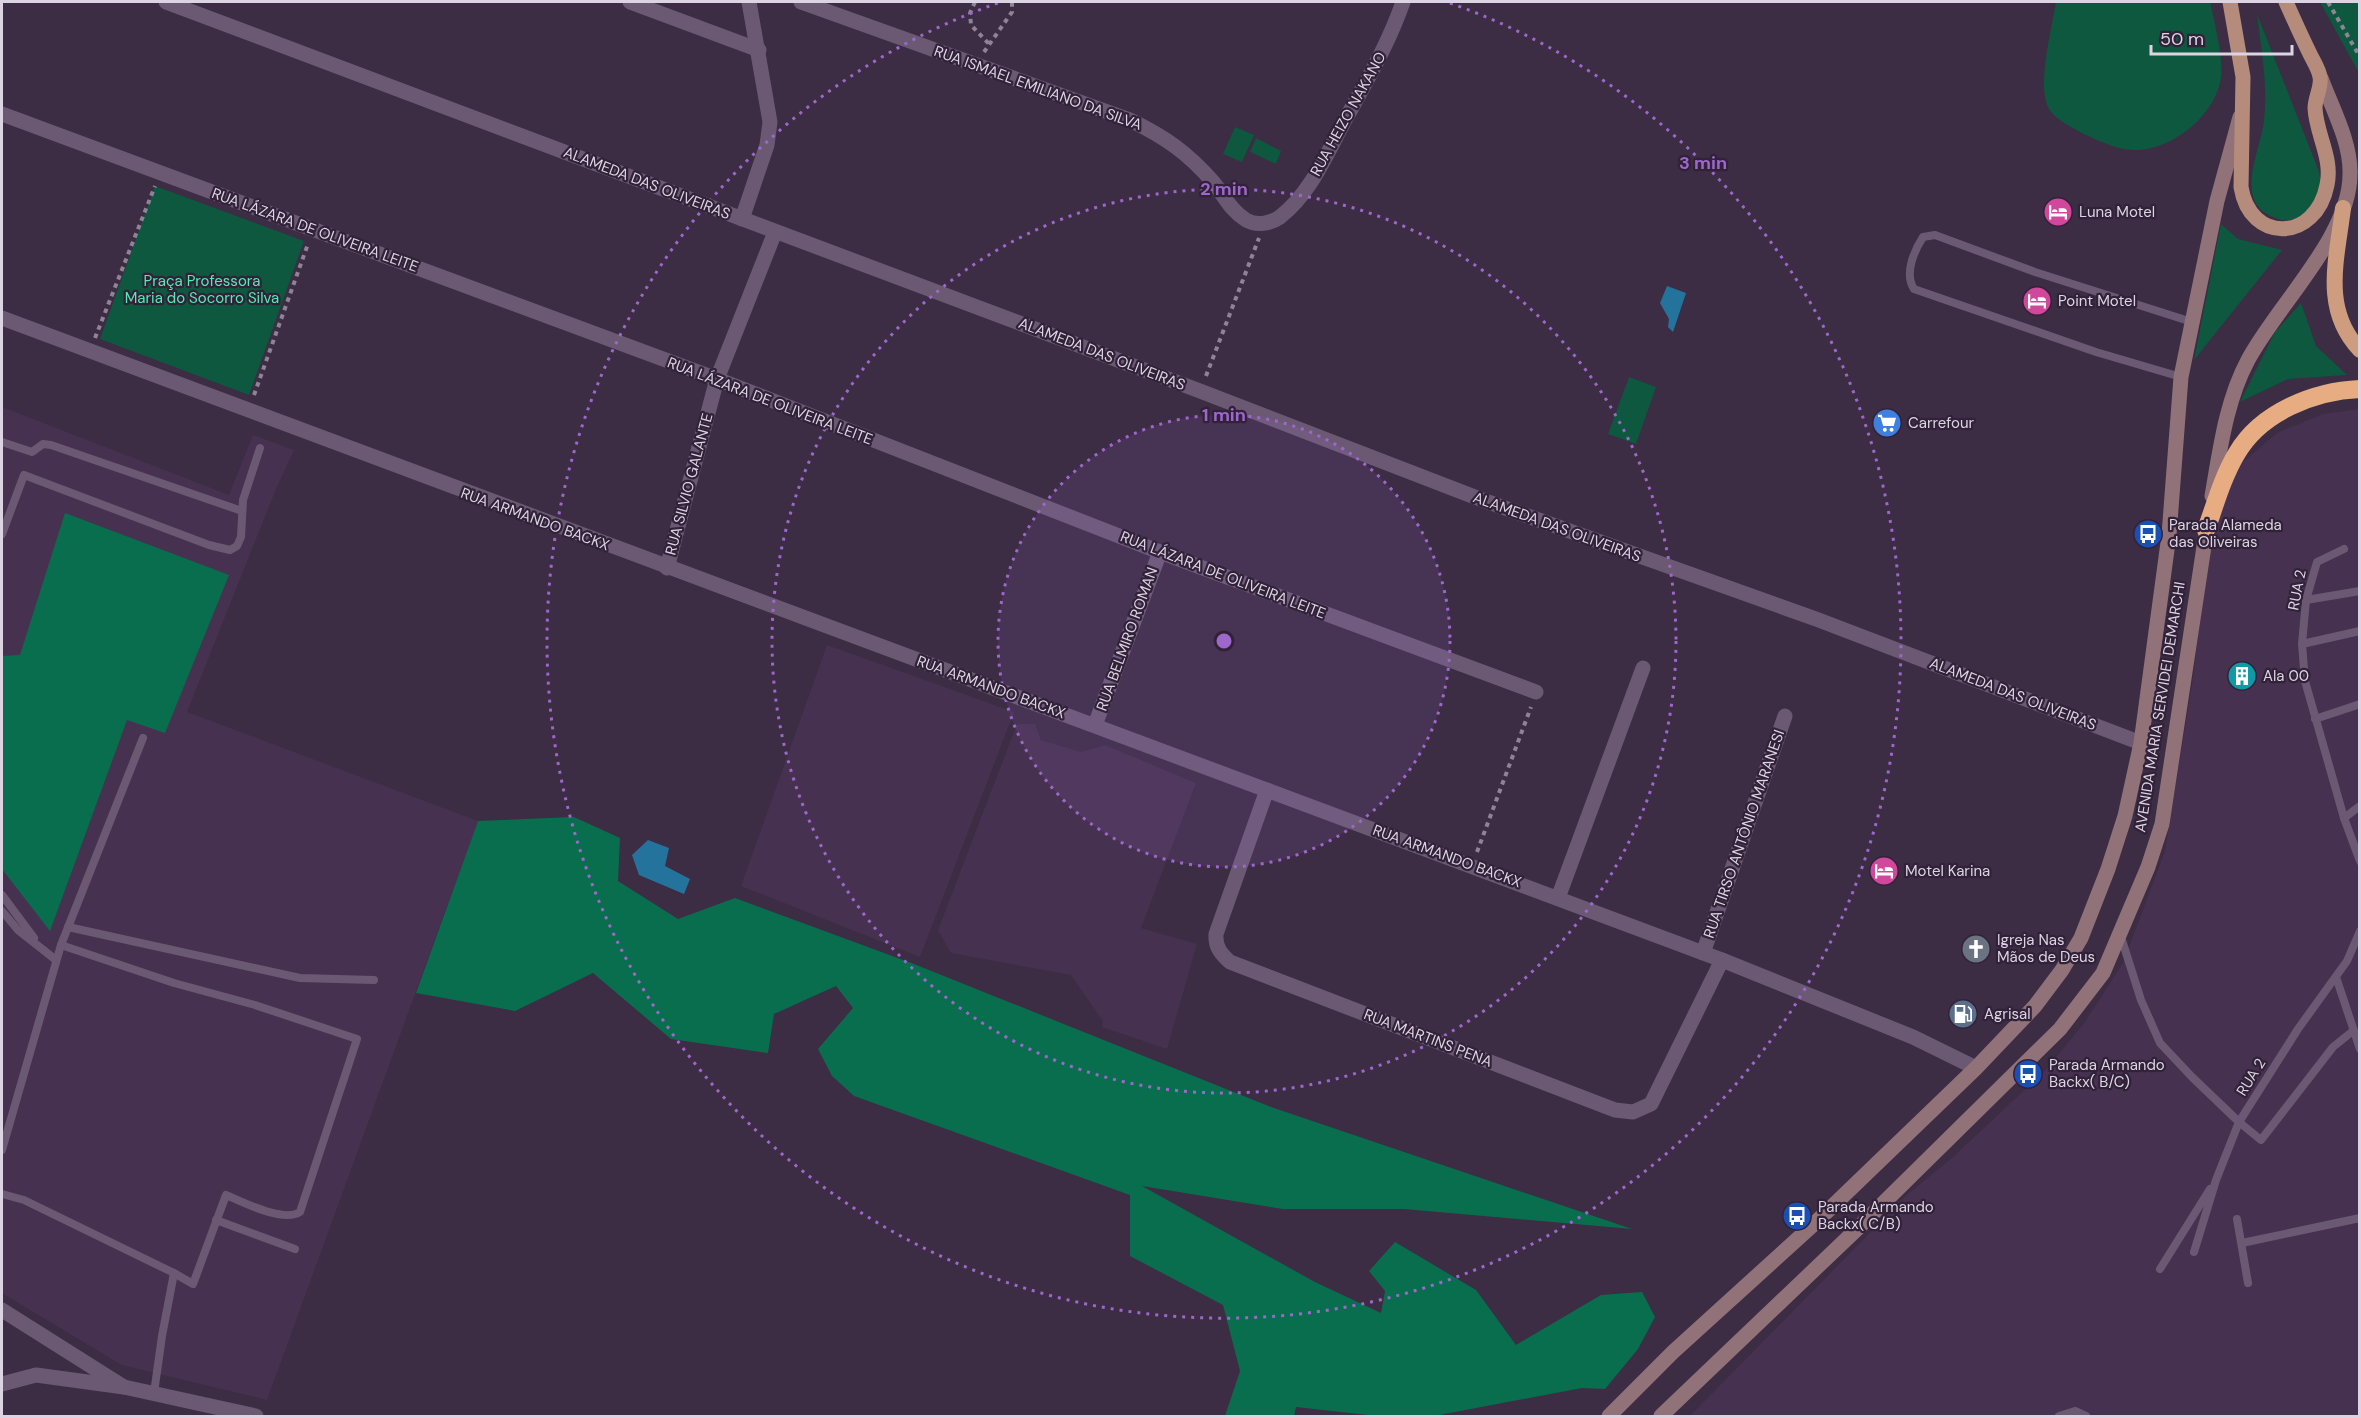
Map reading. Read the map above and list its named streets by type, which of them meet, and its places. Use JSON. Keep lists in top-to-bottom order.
{
  "streets": {
    "main road": ["AVENIDA MARIA SERVIDEI DEMARCHI"],
    "street": [
      "RUA ISMAEL EMILIANO DA SILVA",
      "RUA HEIZO NAKANO",
      "ALAMEDA DAS OLIVEIRAS",
      "RUA LÁZARA DE OLIVEIRA LEITE",
      "RUA SILVIO GALANTE",
      "RUA ARMANDO BACKX",
      "RUA BELMIRO ROMAN",
      "RUA TIRSO ANTÔNIO MARANESI",
      "RUA MARTINS PENA"
    ],
    "lane": ["RUA 2"]
  },
  "crossings": [
    ["RUA ISMAEL EMILIANO DA SILVA", "RUA HEIZO NAKANO"],
    ["ALAMEDA DAS OLIVEIRAS", "RUA SILVIO GALANTE"],
    ["ALAMEDA DAS OLIVEIRAS", "AVENIDA MARIA SERVIDEI DEMARCHI"],
    ["RUA LÁZARA DE OLIVEIRA LEITE", "RUA SILVIO GALANTE"],
    ["RUA LÁZARA DE OLIVEIRA LEITE", "RUA BELMIRO ROMAN"],
    ["RUA SILVIO GALANTE", "RUA ARMANDO BACKX"],
    ["RUA ARMANDO BACKX", "RUA BELMIRO ROMAN"],
    ["RUA ARMANDO BACKX", "AVENIDA MARIA SERVIDEI DEMARCHI"],
    ["RUA ARMANDO BACKX", "RUA TIRSO ANTÔNIO MARANESI"],
    ["RUA ARMANDO BACKX", "RUA MARTINS PENA"]
  ],
  "parks": ["Praça Professora Maria do Socorro Silva"],
  "places": {
    "hotel": ["Luna Motel", "Point Motel", "Motel Karina"],
    "supermarket": ["Carrefour"],
    "bus stop": ["Parada Alameda das Oliveiras", "Parada Armando Backx( B/C)", "Parada Armando Backx( C/B)"],
    "building": ["Ala 00"],
    "church": ["Igreja Nas Mãos de Deus"],
    "fuel station": ["Agrisal"]
  },
  "scale_bar": "50 m",
  "rings": ["3 min", "2 min", "1 min"]
}
